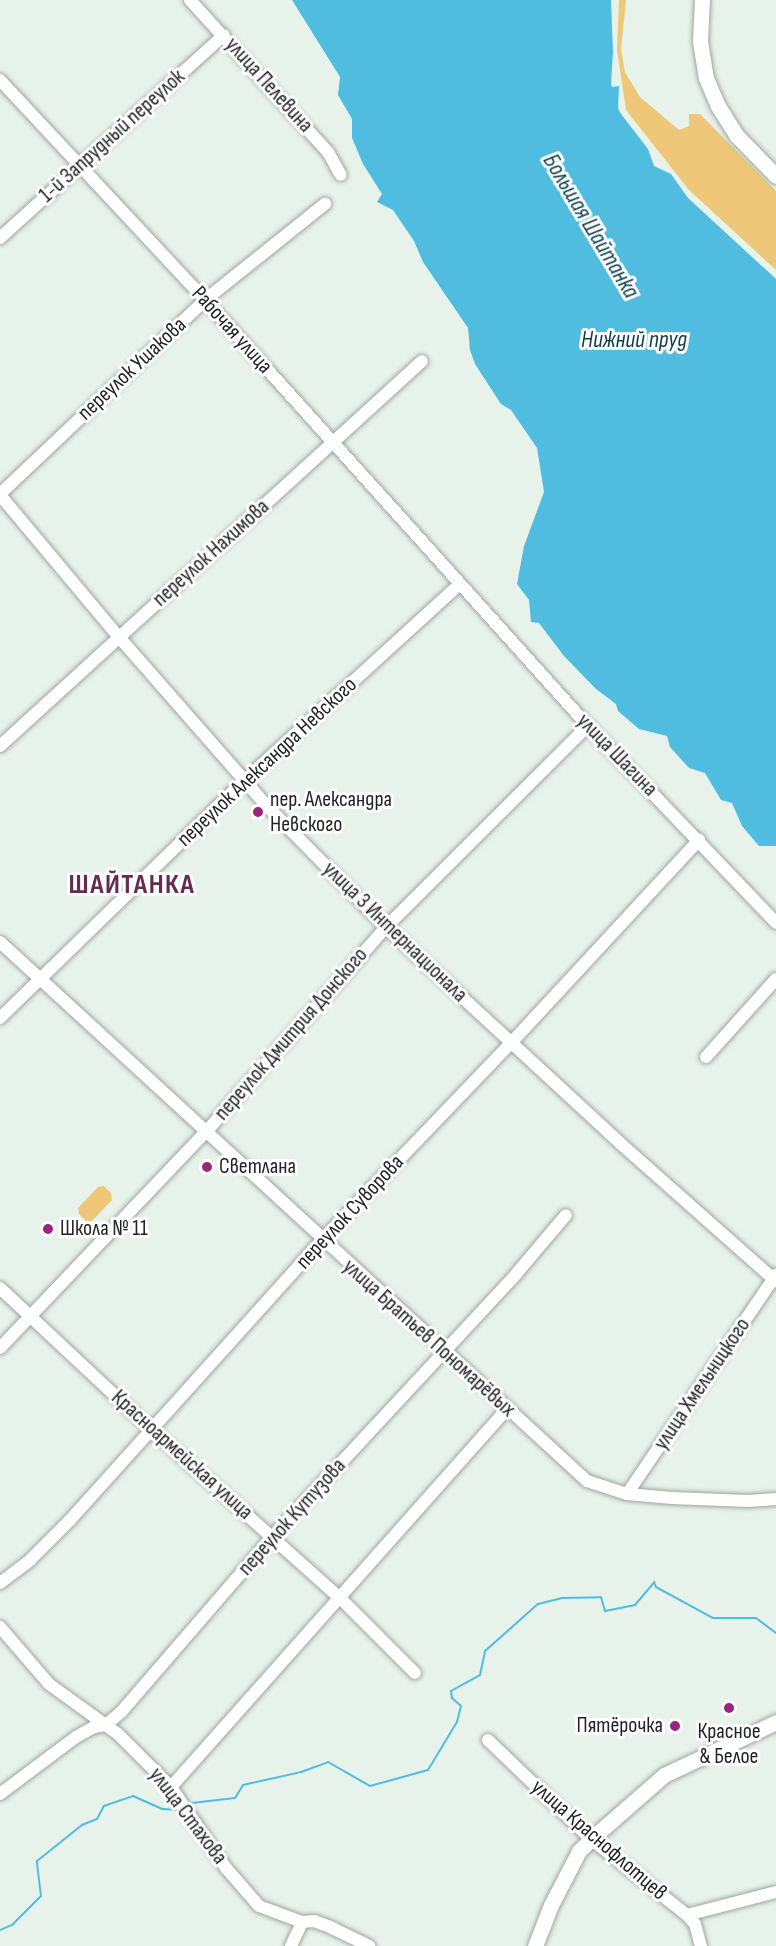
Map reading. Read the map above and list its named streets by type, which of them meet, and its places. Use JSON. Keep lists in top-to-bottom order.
{
  "streets": {
    "street": [
      "улица Пелевина",
      "1-й Запрудный переулок",
      "Рабочая улица",
      "переулок Ушакова",
      "переулок Нахимова",
      "улица Шагина",
      "переулок Александра Невского",
      "улица 3 Интернационала",
      "переулок Дмитрия Донского",
      "переулок Суворова",
      "улица Братьев Пономарёвых",
      "улица Хмельницкого",
      "Красноармейская улица",
      "переулок Кутузова",
      "улица Стахова",
      "улица Краснофлотцев"
    ]
  },
  "crossings": [
    ["улица Пелевина", "1-й Запрудный переулок"],
    ["1-й Запрудный переулок", "Рабочая улица"],
    ["Рабочая улица", "переулок Ушакова"],
    ["Рабочая улица", "переулок Нахимова"],
    ["Рабочая улица", "улица Шагина"],
    ["Рабочая улица", "переулок Александра Невского"],
    ["переулок Ушакова", "улица 3 Интернационала"],
    ["переулок Нахимова", "улица 3 Интернационала"],
    ["улица Шагина", "переулок Александра Невского"],
    ["улица Шагина", "переулок Дмитрия Донского"],
    ["улица Шагина", "переулок Суворова"],
    ["переулок Александра Невского", "улица 3 Интернационала"],
    ["переулок Александра Невского", "улица Братьев Пономарёвых"],
    ["улица 3 Интернационала", "переулок Дмитрия Донского"],
    ["улица 3 Интернационала", "переулок Суворова"],
    ["улица 3 Интернационала", "улица Хмельницкого"],
    ["переулок Дмитрия Донского", "улица Братьев Пономарёвых"],
    ["переулок Дмитрия Донского", "Красноармейская улица"],
    ["переулок Суворова", "улица Братьев Пономарёвых"],
    ["переулок Суворова", "Красноармейская улица"],
    ["улица Братьев Пономарёвых", "улица Хмельницкого"],
    ["улица Братьев Пономарёвых", "переулок Кутузова"],
    ["Красноармейская улица", "переулок Кутузова"],
    ["переулок Кутузова", "улица Стахова"]
  ],
  "districts": ["ШАЙТАНКА"],
  "water": ["Большая Шайтанка", "Нижний пруд"],
  "places": [
    "пер. Александра Невского",
    "Светлана",
    "Школа № 11",
    "Красное & Белое",
    "Пятёрочка"
  ]
}
